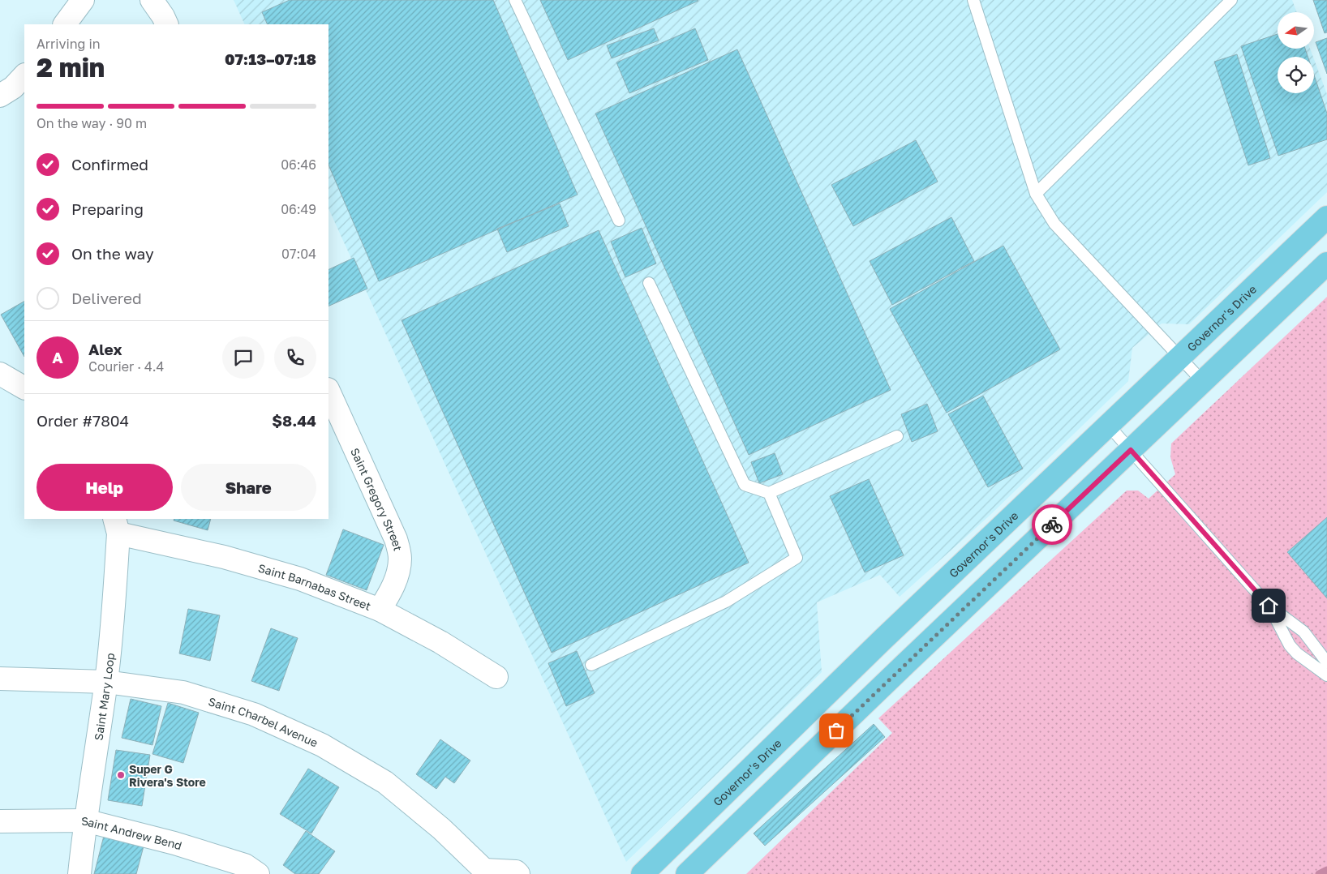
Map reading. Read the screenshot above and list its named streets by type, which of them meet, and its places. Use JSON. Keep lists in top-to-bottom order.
{
  "streets": {
    "highway": ["Governor's Drive"],
    "street": [
      "Saint Gregory Street",
      "Saint Barnabas Street",
      "Saint Mary Loop",
      "Saint Charbel Avenue",
      "Saint Andrew Bend"
    ]
  },
  "crossings": [
    ["Saint Gregory Street", "Saint Barnabas Street"],
    ["Saint Barnabas Street", "Saint Mary Loop"],
    ["Saint Mary Loop", "Saint Charbel Avenue"],
    ["Saint Mary Loop", "Saint Andrew Bend"]
  ],
  "places": ["Super G Rivera's Store"],
  "north": "left",
  "page": {
    "heading": ["2 min", "Arriving in", "07:13–07:18"],
    "panel": [
      "Alex",
      "Courier · 4.4",
      "Order #7804",
      "$8.44"
    ],
    "bar": "On the way · 90 m",
    "list": [
      ["Confirmed", "06:46"],
      ["Preparing", "06:49"],
      ["On the way", "07:04"],
      "Delivered"
    ],
    "round": "A",
    "buttons": ["Help", "Share"]
  }
}
